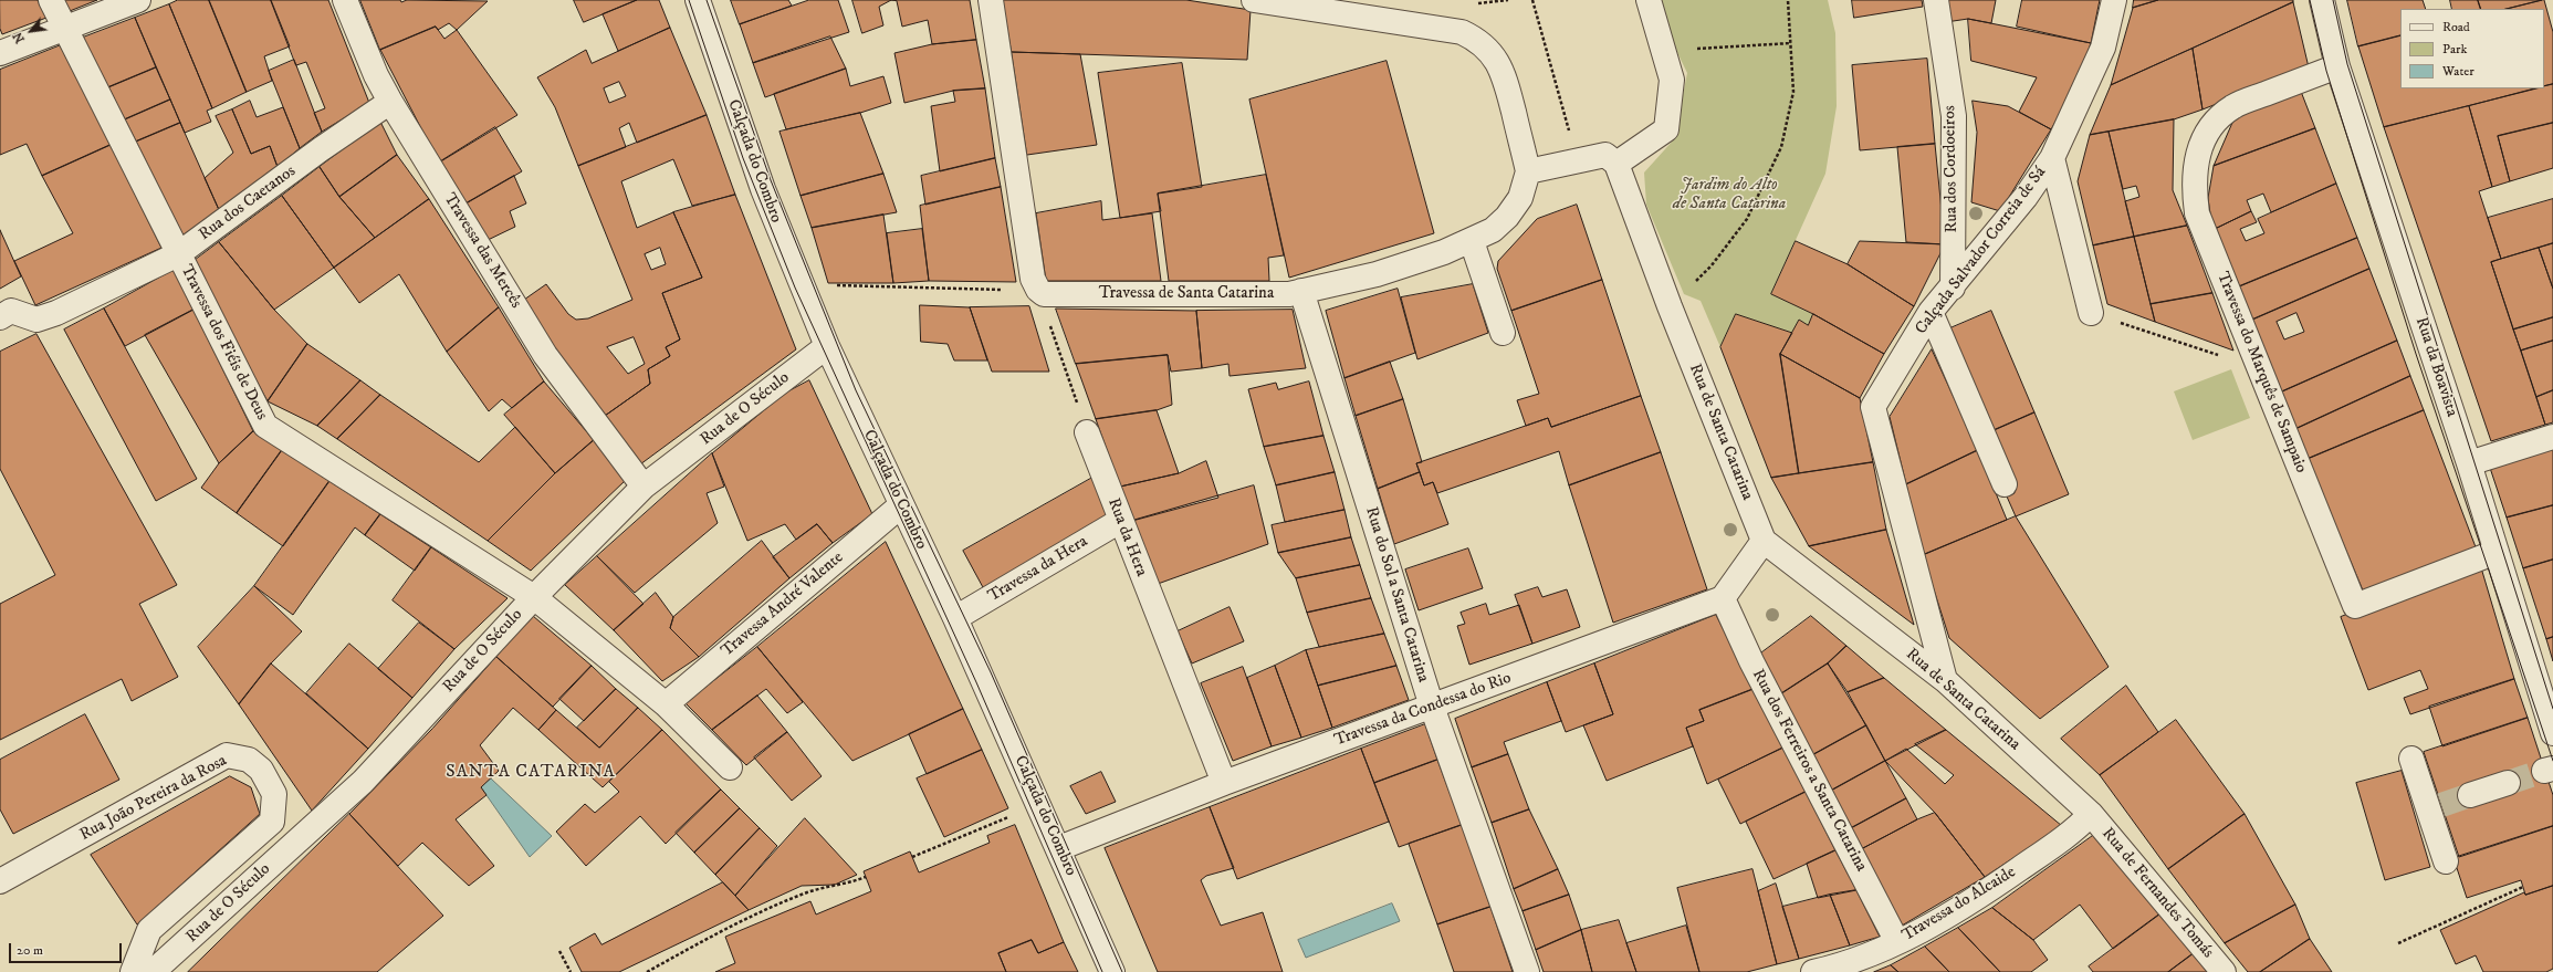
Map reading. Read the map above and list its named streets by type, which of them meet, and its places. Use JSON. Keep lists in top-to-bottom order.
{
  "streets": {
    "street": [
      "Calçada do Combro",
      "Rua dos Cordoeiros",
      "Rua dos Caetanos",
      "Travessa das Mercês",
      "Calçada Salvador Correia de Sá",
      "Travessa de Santa Catarina",
      "Travessa dos Fiéis de Deus",
      "Rua da Boavista",
      "Travessa do Marquês de Sampaio",
      "Rua de O Século",
      "Rua de Santa Catarina",
      "Rua da Hera",
      "Travessa da Hera",
      "Rua do Sol a Santa Catarina",
      "Travessa André Valente",
      "Travessa da Condessa do Rio",
      "Rua dos Ferreiros a Santa Catarina",
      "Rua João Pereira da Rosa",
      "Rua de Fernandes Tomás",
      "Travessa do Alcaide"
    ]
  },
  "crossings": [
    ["Calçada do Combro", "Rua de O Século"],
    ["Calçada do Combro", "Travessa da Hera"],
    ["Calçada do Combro", "Travessa André Valente"],
    ["Calçada do Combro", "Travessa da Condessa do Rio"],
    ["Rua dos Cordoeiros", "Calçada Salvador Correia de Sá"],
    ["Rua dos Caetanos", "Travessa das Mercês"],
    ["Rua dos Caetanos", "Travessa dos Fiéis de Deus"],
    ["Travessa das Mercês", "Rua de O Século"],
    ["Calçada Salvador Correia de Sá", "Rua de Santa Catarina"],
    ["Travessa de Santa Catarina", "Rua do Sol a Santa Catarina"],
    ["Travessa dos Fiéis de Deus", "Rua de O Século"],
    ["Rua da Boavista", "Travessa do Marquês de Sampaio"],
    ["Rua de Santa Catarina", "Rua de Fernandes Tomás"],
    ["Rua de Santa Catarina", "Travessa do Alcaide"],
    ["Rua da Hera", "Travessa da Hera"],
    ["Rua da Hera", "Travessa da Condessa do Rio"],
    ["Rua do Sol a Santa Catarina", "Travessa da Condessa do Rio"],
    ["Travessa da Condessa do Rio", "Rua dos Ferreiros a Santa Catarina"],
    ["Rua dos Ferreiros a Santa Catarina", "Travessa do Alcaide"],
    ["Rua de Fernandes Tomás", "Travessa do Alcaide"]
  ],
  "districts": ["SANTA CATARINA"],
  "parks": ["Jardim do Alto de Santa Catarina"],
  "legend": ["Road", "Park", "Water"],
  "scale_bar": "20 m",
  "north": "bottom left"
}
